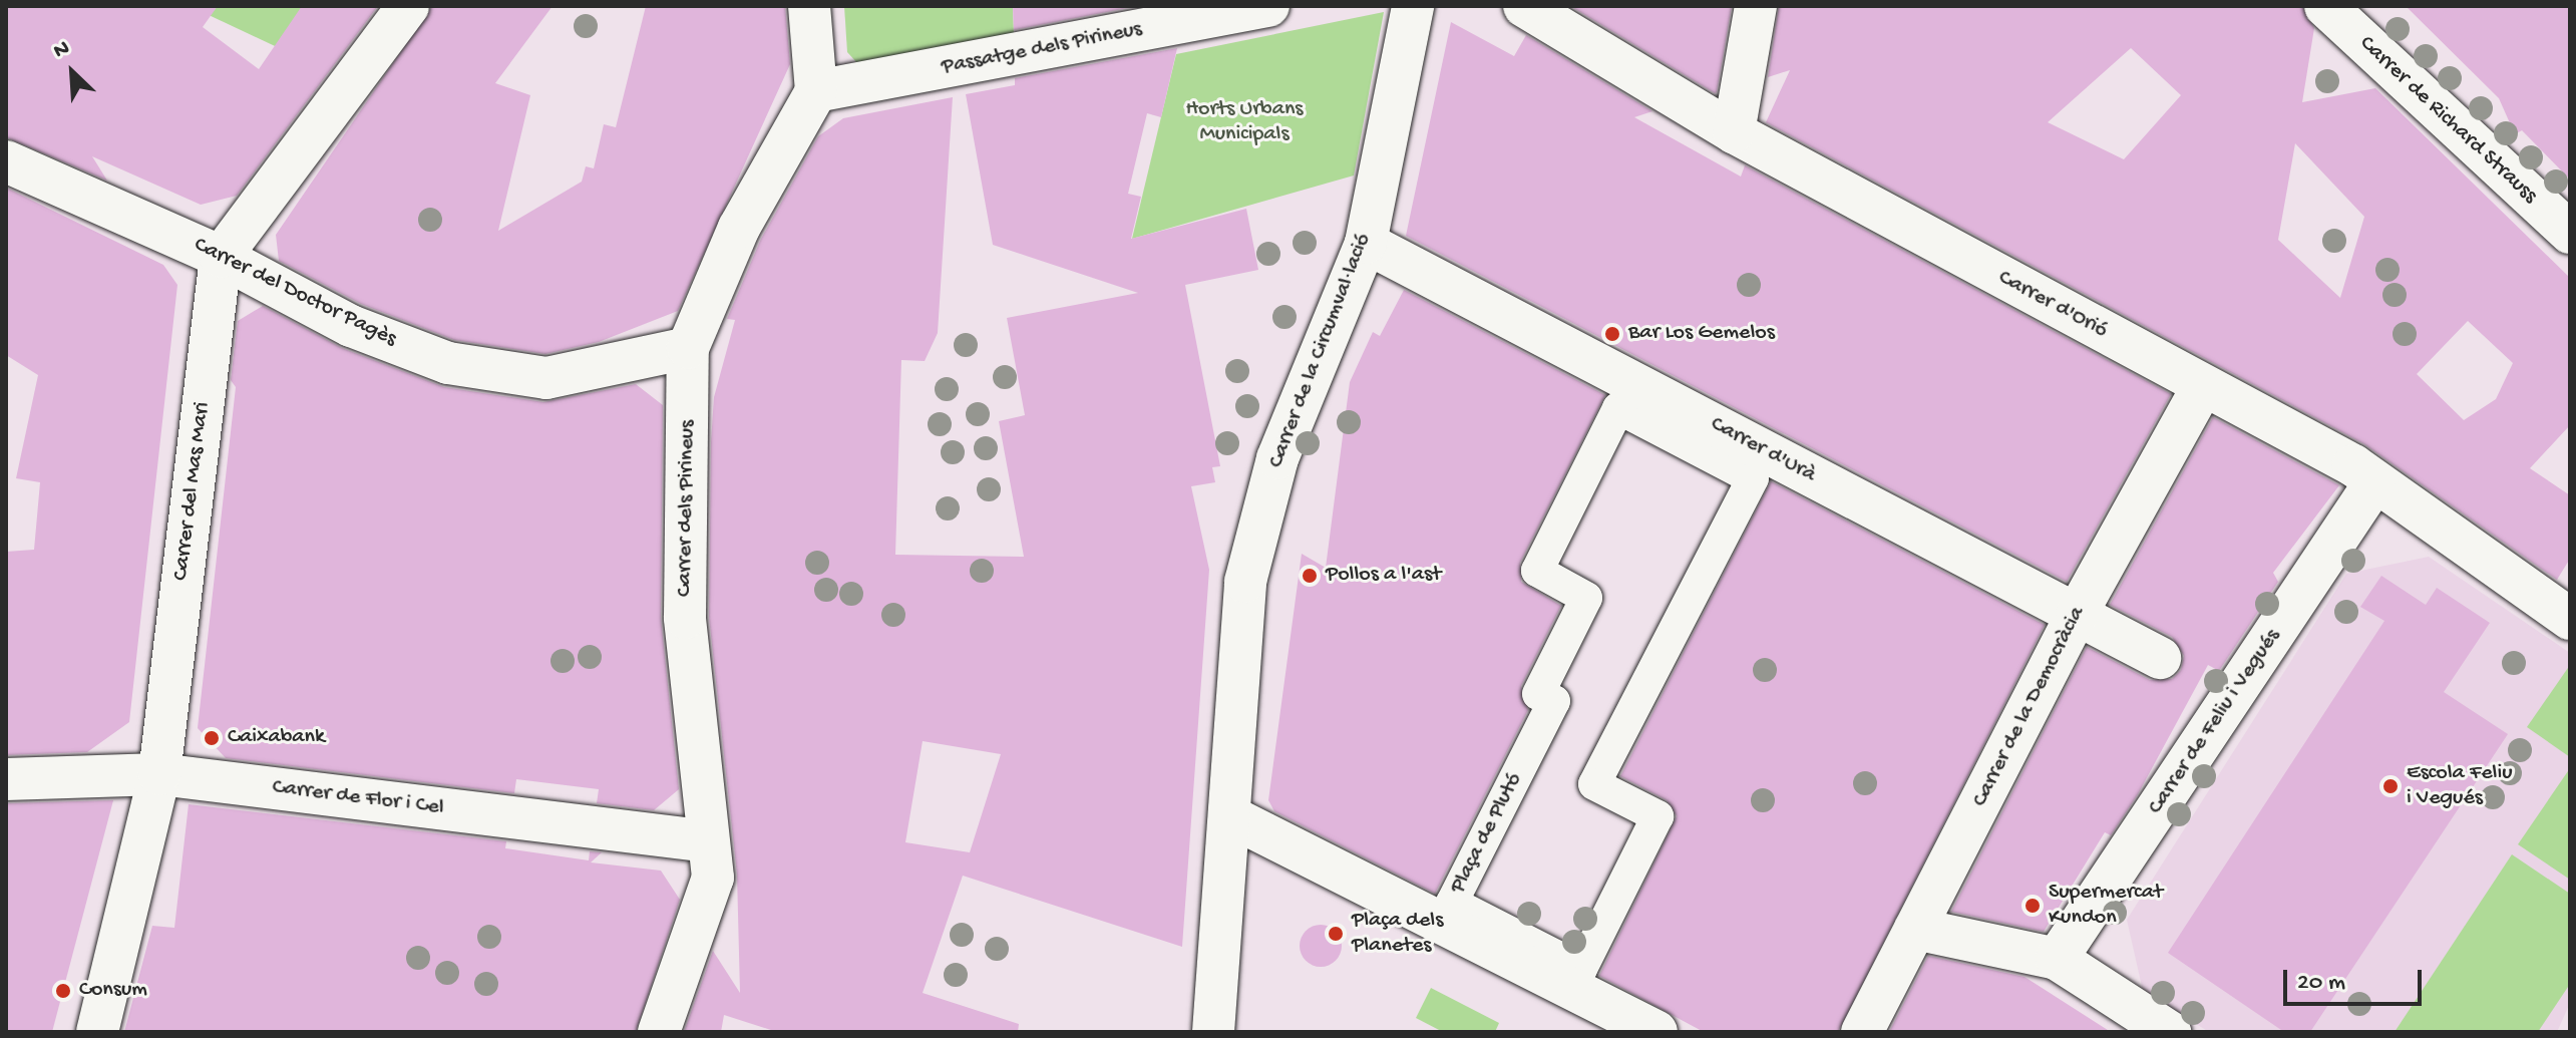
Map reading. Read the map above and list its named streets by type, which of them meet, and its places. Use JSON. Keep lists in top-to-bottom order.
{
  "streets": {
    "street": [
      "Passatge dels Pirineus",
      "Carrer de Richard Strauss",
      "Carrer del Doctor Pagès",
      "Carrer d'Orió",
      "Carrer de la Circumval·lació",
      "Carrer d'Urà",
      "Carrer del Mas Mari",
      "Carrer dels Pirineus",
      "Carrer de la Democràcia",
      "Carrer de Feliu i Vegués",
      "Carrer de Flor i Cel",
      "Plaça de Plutó"
    ]
  },
  "crossings": [
    ["Passatge dels Pirineus", "Carrer dels Pirineus"],
    ["Carrer del Doctor Pagès", "Carrer del Mas Mari"],
    ["Carrer del Doctor Pagès", "Carrer dels Pirineus"],
    ["Carrer d'Orió", "Carrer de la Democràcia"],
    ["Carrer d'Orió", "Carrer de Feliu i Vegués"],
    ["Carrer de la Circumval·lació", "Carrer d'Urà"],
    ["Carrer d'Urà", "Carrer de la Democràcia"],
    ["Carrer del Mas Mari", "Carrer de Flor i Cel"],
    ["Carrer dels Pirineus", "Carrer de Flor i Cel"]
  ],
  "parks": ["Horts Urbans Municipals"],
  "places": [
    "Bar Los Gemelos",
    "Pollos a l'ast",
    "Caixabank",
    "Escola Feliu i Vegués",
    "Supermercat Kundon",
    "Plaça dels Planetes",
    "Consum"
  ],
  "scale_bar": "20 m",
  "north": "top left"
}
